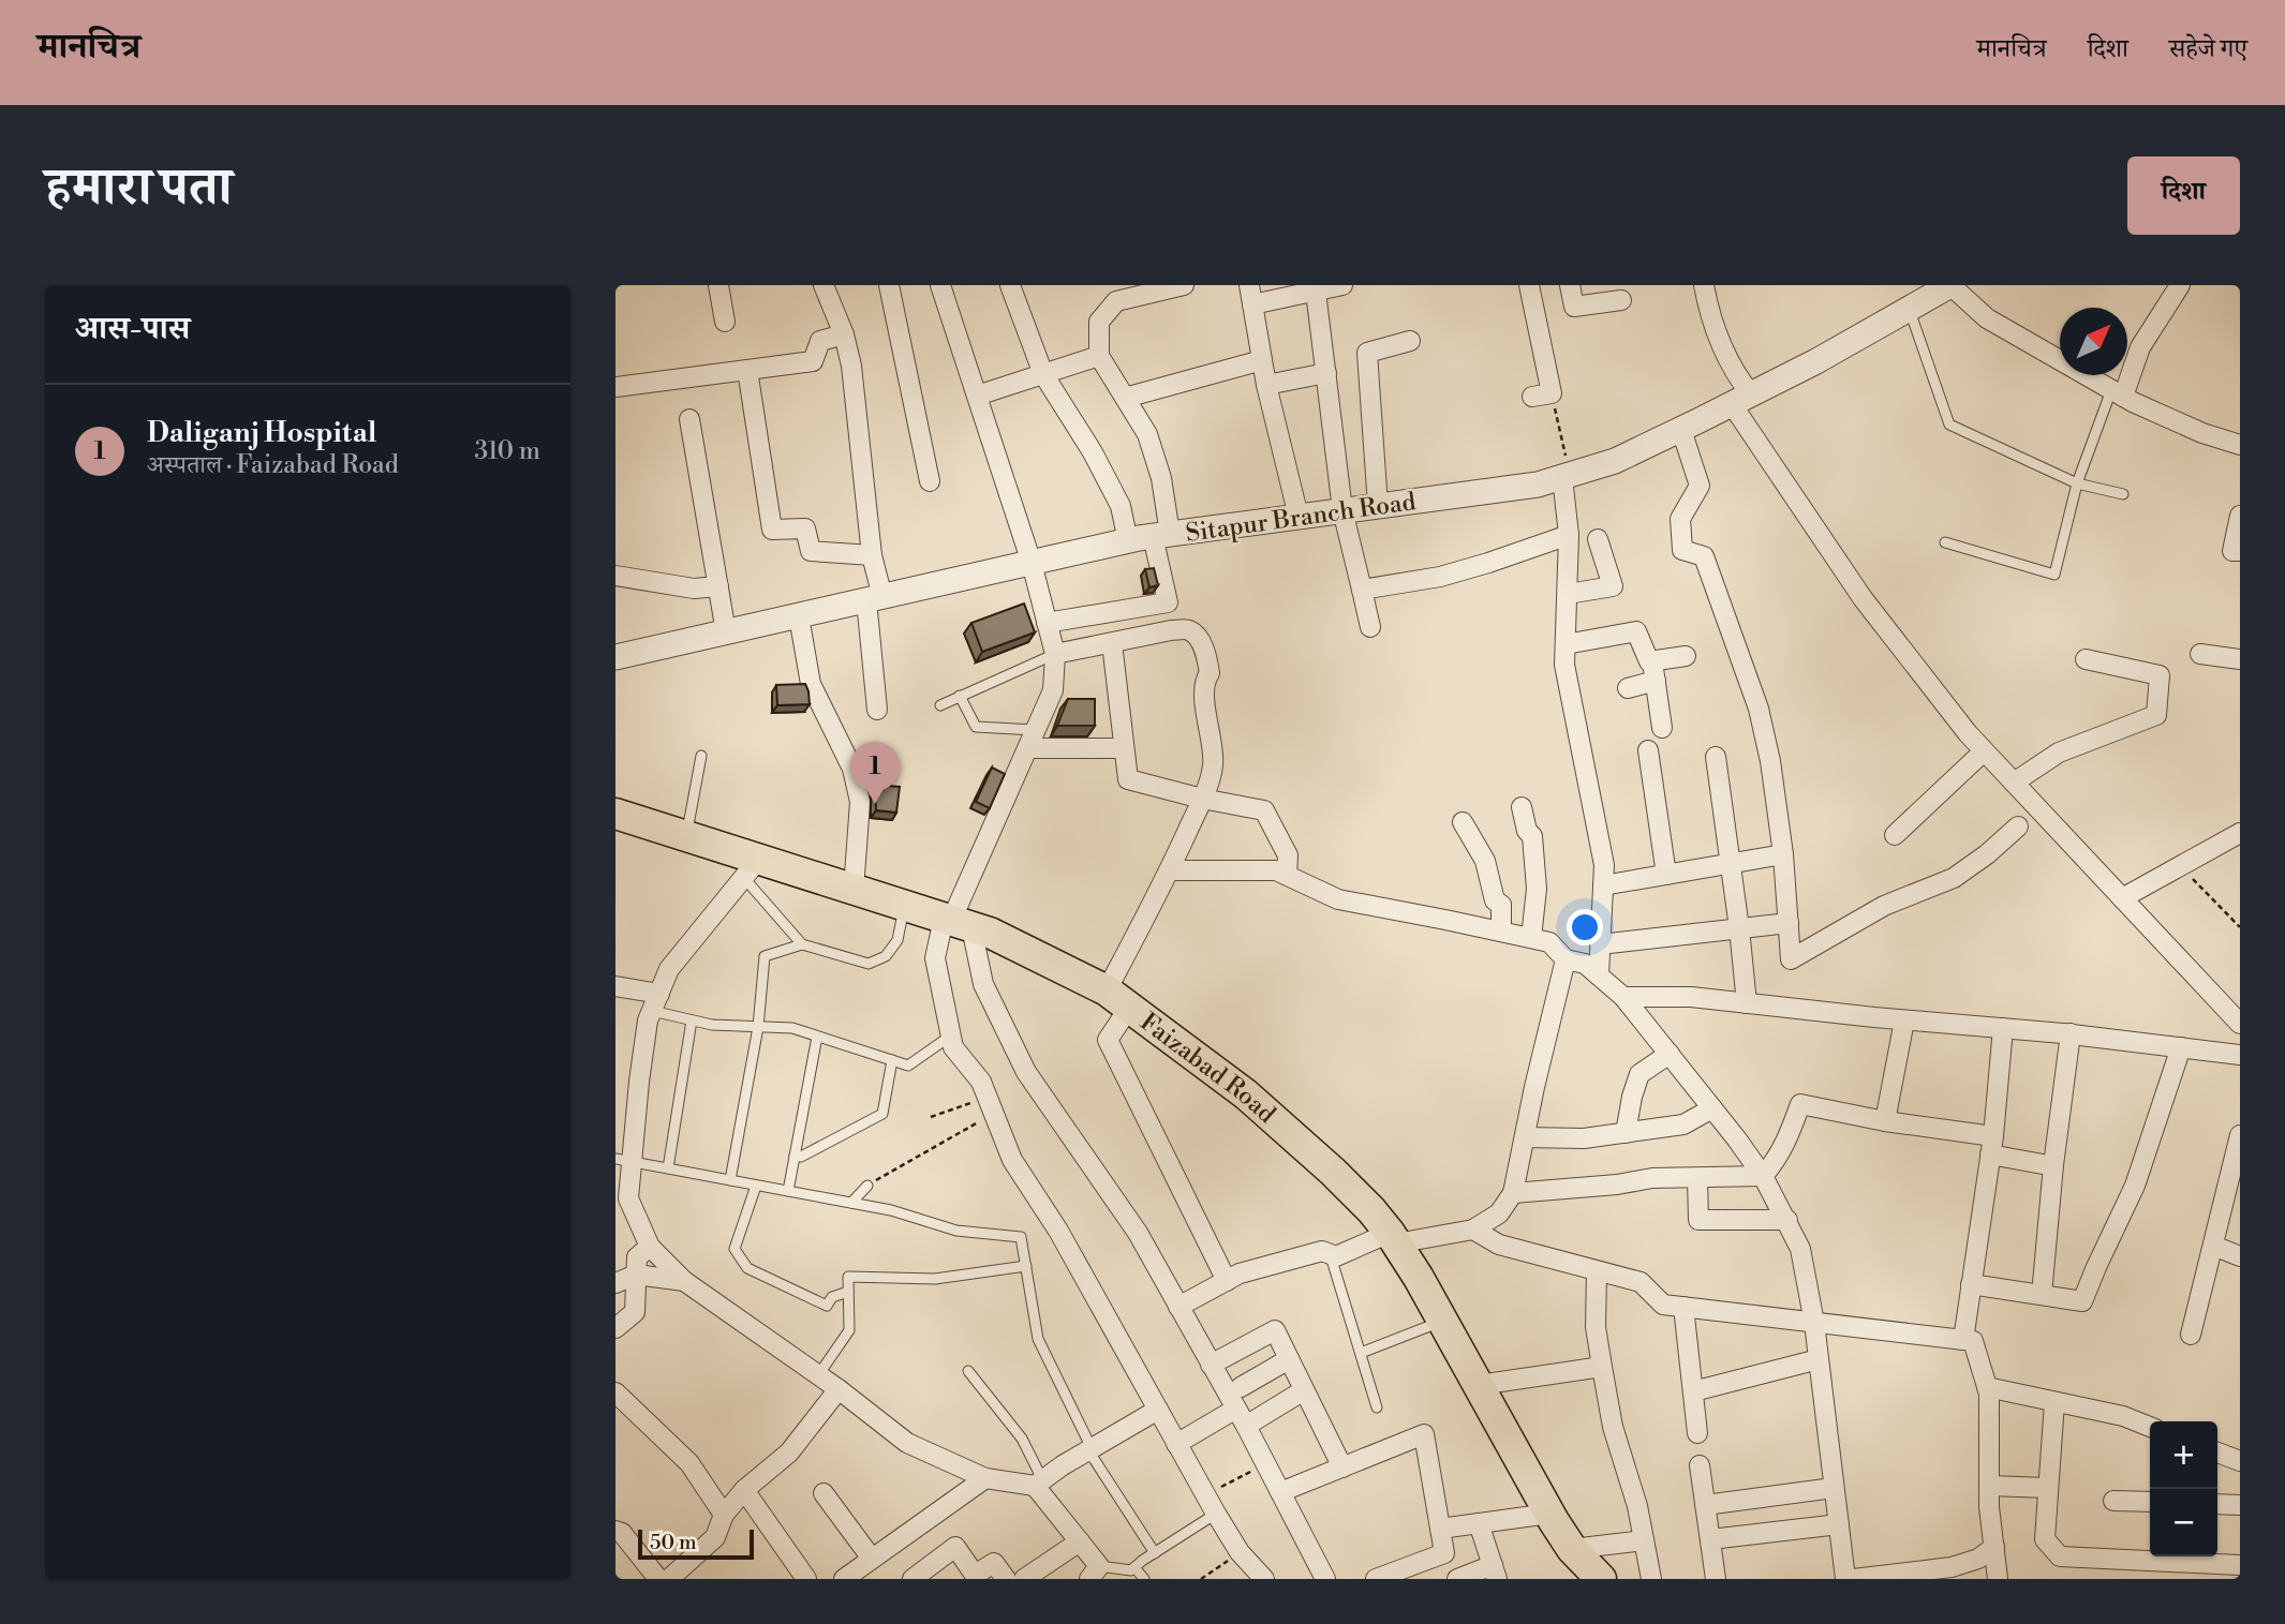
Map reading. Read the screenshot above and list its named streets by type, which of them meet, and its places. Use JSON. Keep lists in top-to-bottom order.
{
  "streets": {
    "main road": ["Faizabad Road"],
    "street": ["Sitapur Branch Road"]
  },
  "scale_bar": "50 m",
  "north": "top right",
  "page": {
    "header": "मानचित्र",
    "nav": ["मानचित्र", "दिशा", "सहेजे गए"],
    "title": "हमारा पता",
    "buttons": "दिशा",
    "heading": "आस-पास",
    "list": [
      {
        "mark": "1",
        "name": "Daliganj Hospital",
        "note": "अस्पताल · Faizabad Road",
        "value": "310 m"
      }
    ],
    "pins": "1",
    "map_buttons": ["+", "−"],
    "scale": "50 m"
  }
}
